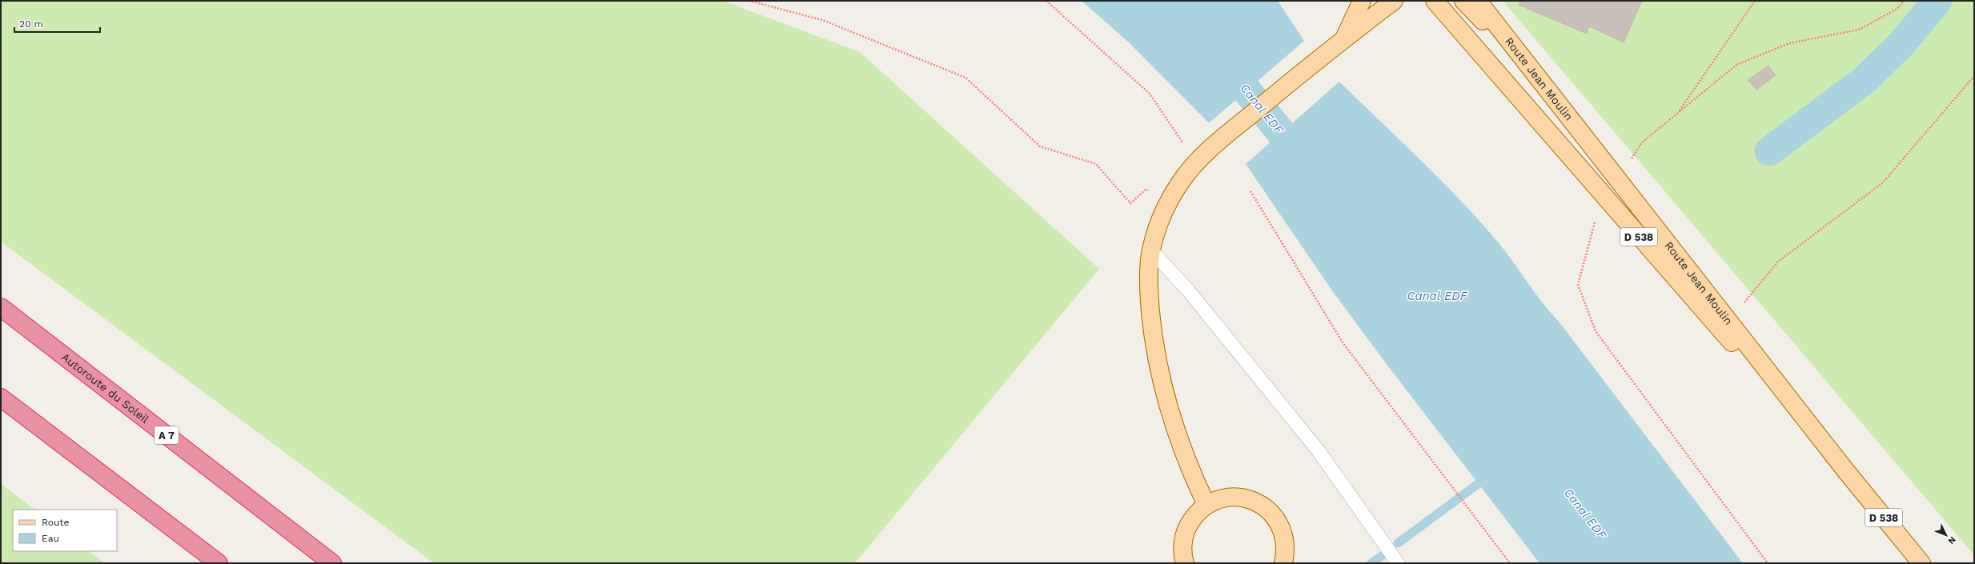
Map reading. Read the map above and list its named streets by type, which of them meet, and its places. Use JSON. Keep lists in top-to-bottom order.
{
  "streets": {
    "highway": ["Autoroute du Soleil", "A 7"],
    "main road": ["Route Jean Moulin", "D 538"]
  },
  "crossings": [
    ["Route Jean Moulin", "D 538"]
  ],
  "water": ["Canal EDF"],
  "legend": ["Route", "Eau"],
  "scale_bar": "20 m",
  "north": "bottom right"
}
